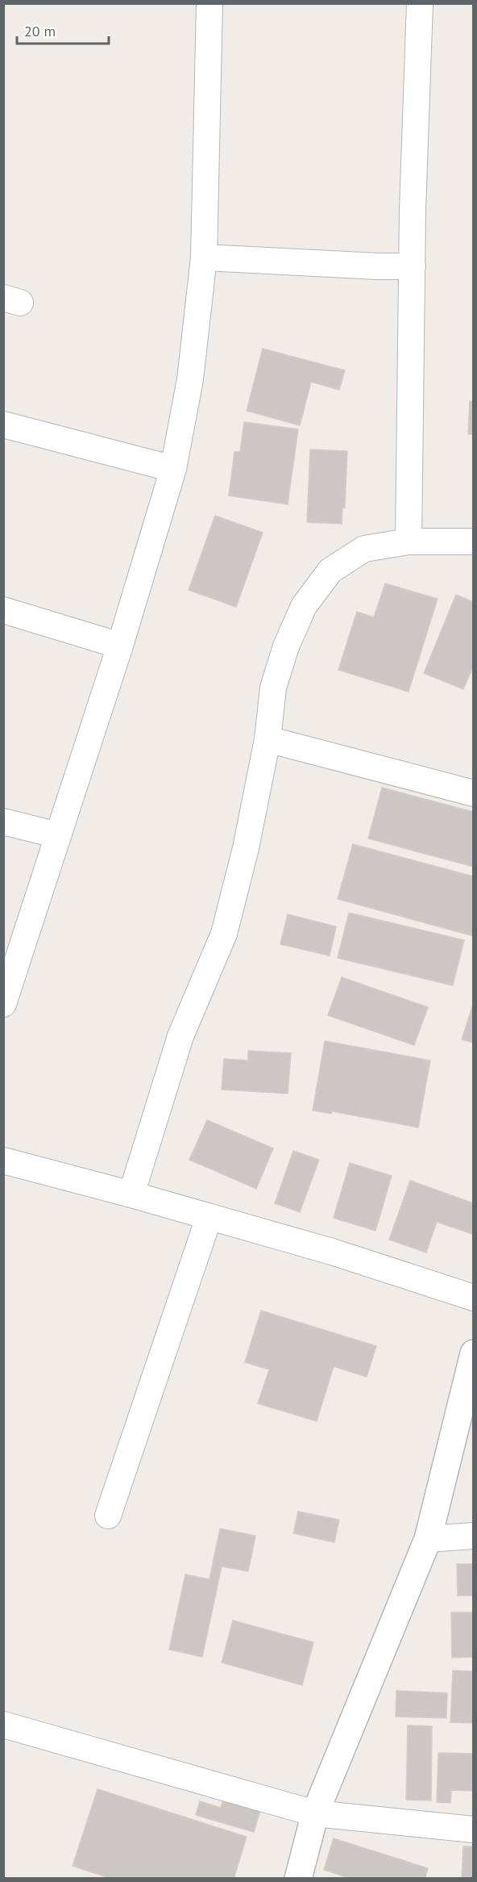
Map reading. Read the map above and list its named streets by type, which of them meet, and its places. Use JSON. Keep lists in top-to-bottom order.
{
  "scale_bar": "20 m"
}
